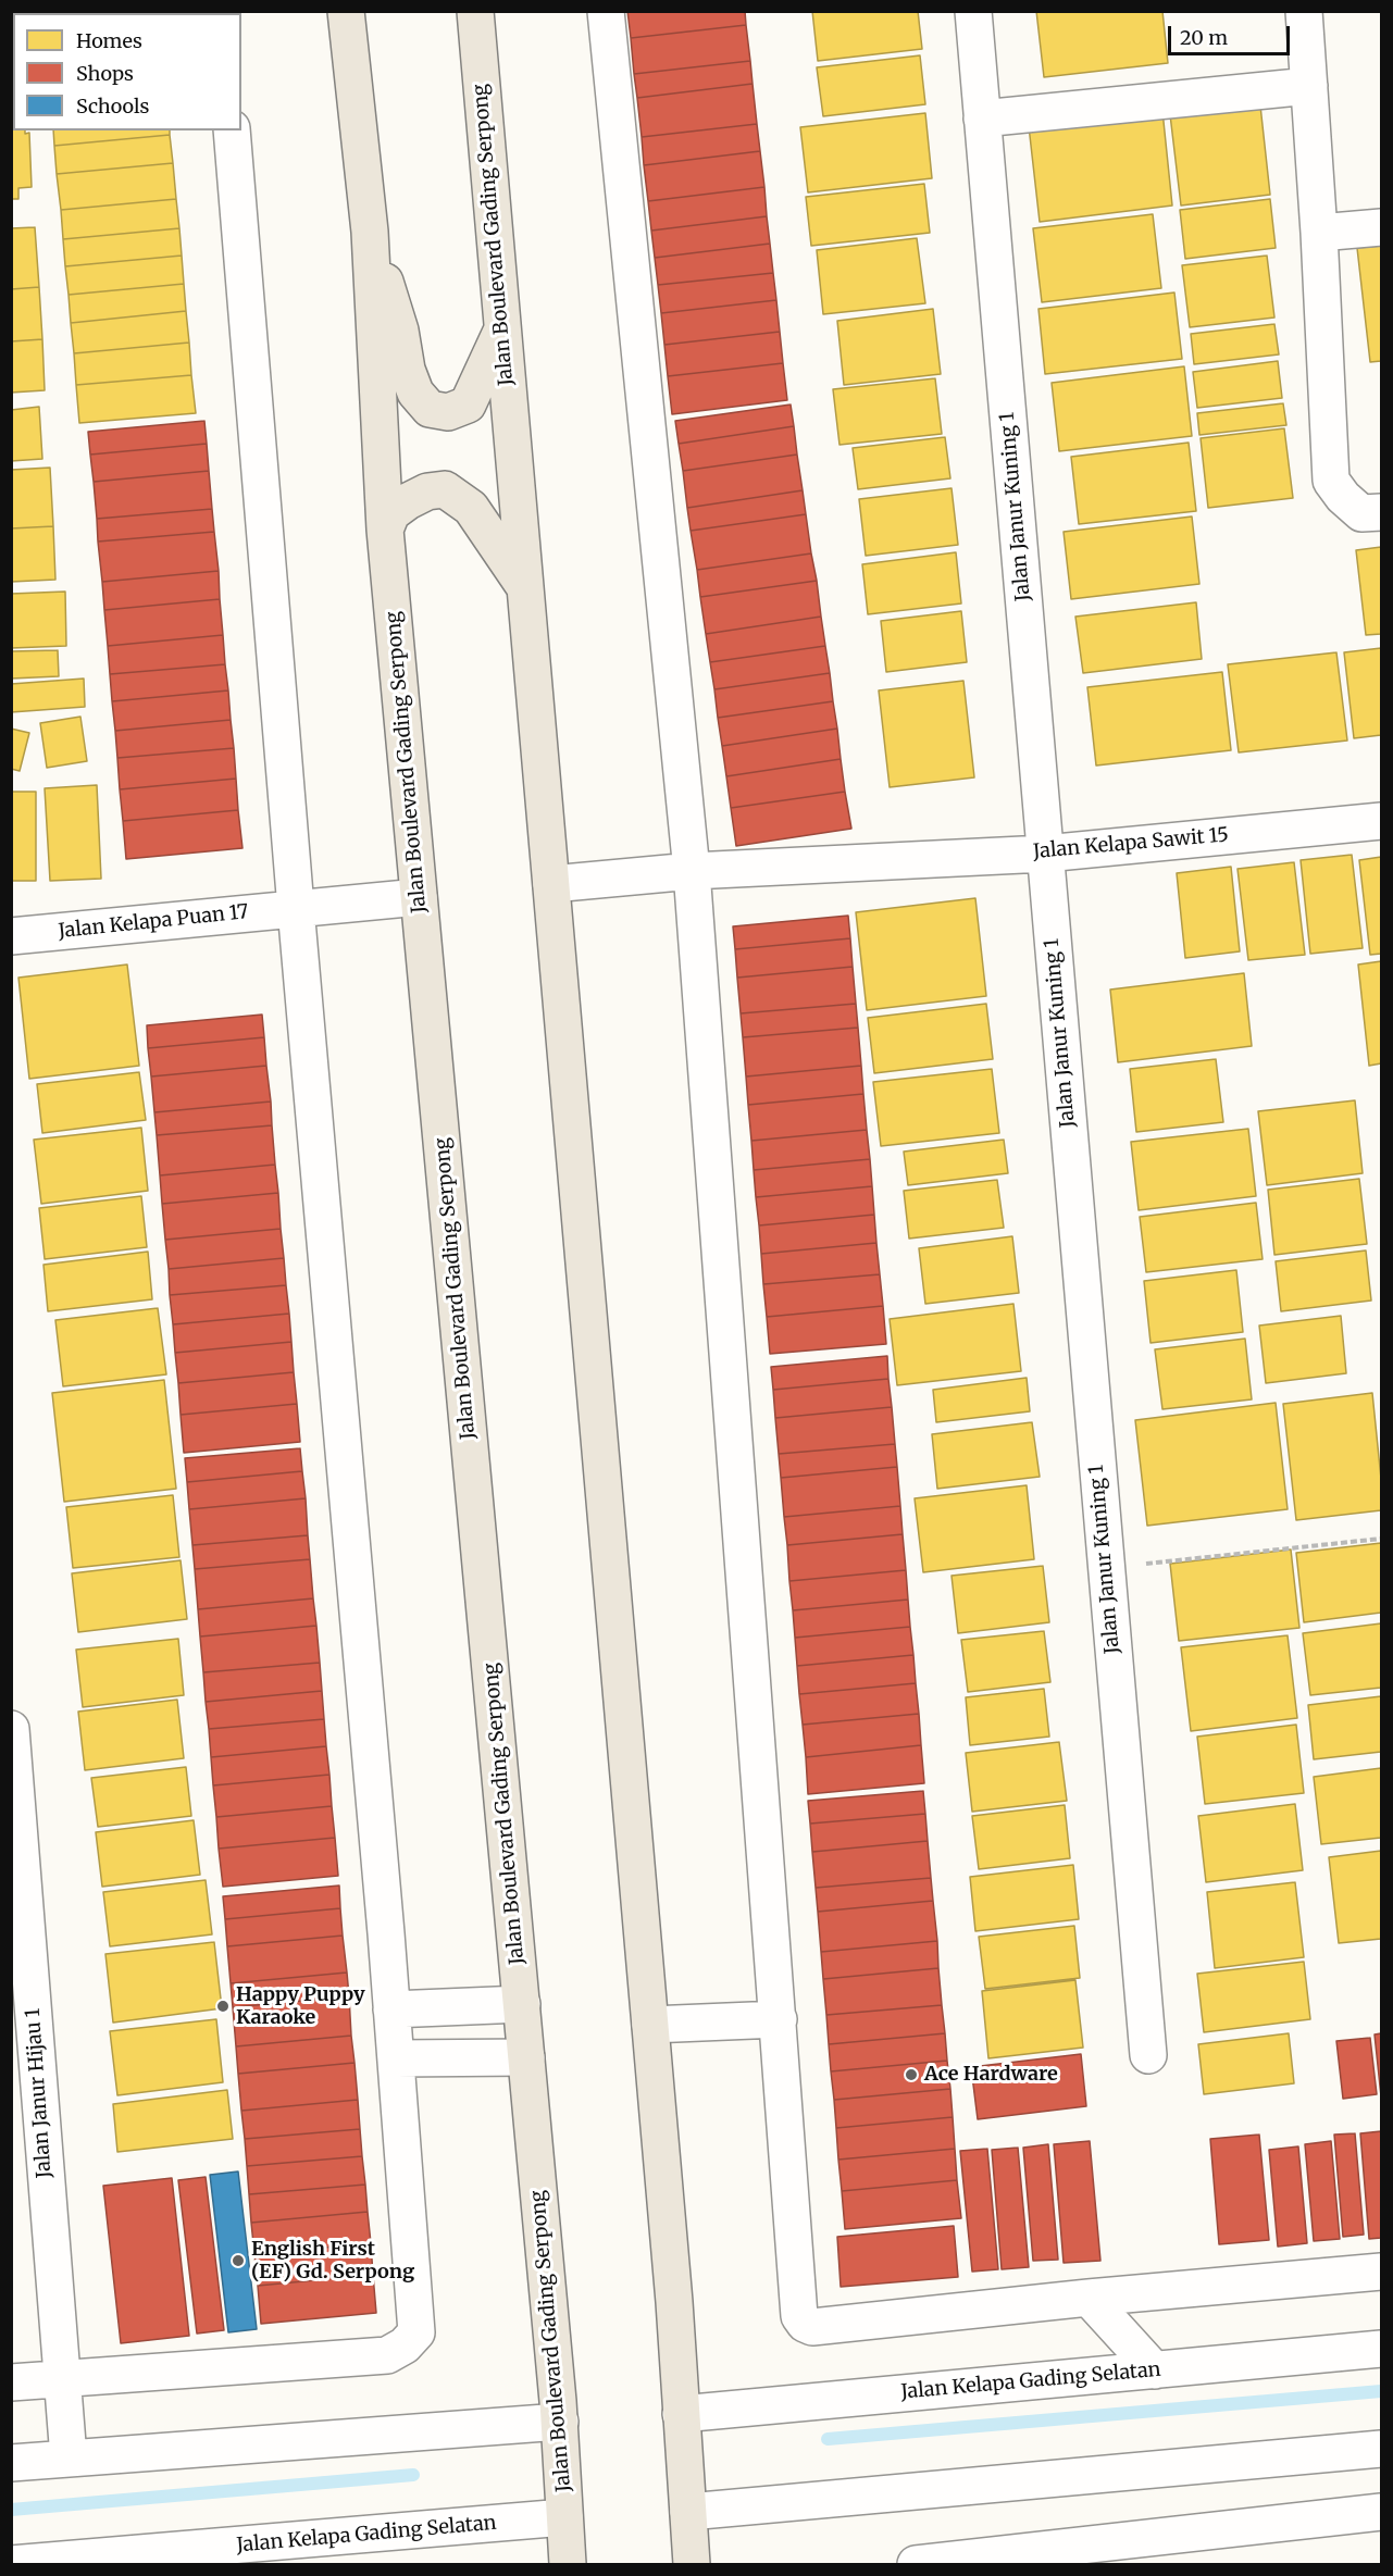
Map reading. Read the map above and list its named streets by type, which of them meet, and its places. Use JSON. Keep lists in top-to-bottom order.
{
  "streets": {
    "main road": ["Jalan Boulevard Gading Serpong"],
    "street": [
      "Jalan Janur Kuning 1",
      "Jalan Kelapa Sawit 15",
      "Jalan Kelapa Puan 17",
      "Jalan Janur Hijau 1",
      "Jalan Kelapa Gading Selatan"
    ]
  },
  "crossings": [
    ["Jalan Boulevard Gading Serpong", "Jalan Kelapa Sawit 15"],
    ["Jalan Boulevard Gading Serpong", "Jalan Kelapa Puan 17"],
    ["Jalan Boulevard Gading Serpong", "Jalan Kelapa Gading Selatan"],
    ["Jalan Janur Kuning 1", "Jalan Kelapa Sawit 15"]
  ],
  "places": ["Happy Puppy Karaoke", "Ace Hardware", "English First (EF) Gd. Serpong"],
  "legend": ["Homes", "Shops", "Schools"],
  "scale_bar": "20 m"
}
